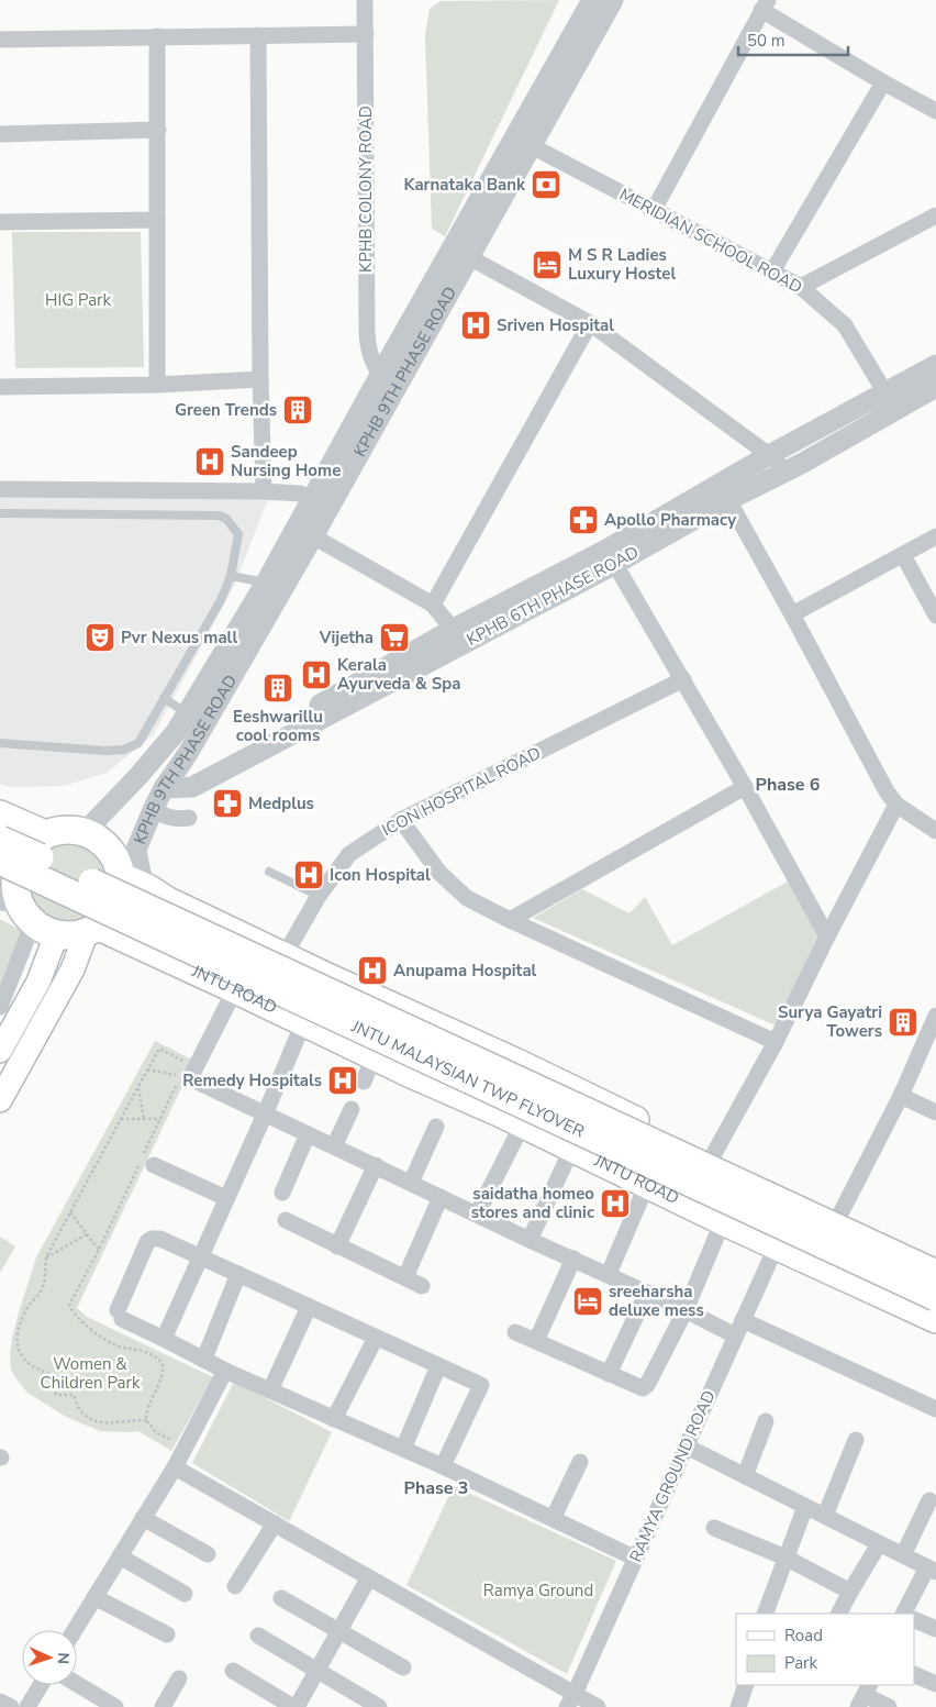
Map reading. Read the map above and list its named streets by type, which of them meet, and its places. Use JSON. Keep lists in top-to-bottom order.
{
  "streets": {
    "main road": ["JNTU ROAD", "JNTU MALAYSIAN TWP FLYOVER"],
    "street": [
      "KPHB COLONY ROAD",
      "MERIDIAN SCHOOL ROAD",
      "KPHB 9TH PHASE ROAD",
      "KPHB 6TH PHASE ROAD",
      "ICON HOSPITAL ROAD",
      "RAMYA GROUND ROAD"
    ]
  },
  "crossings": [
    ["KPHB COLONY ROAD", "KPHB 9TH PHASE ROAD"],
    ["MERIDIAN SCHOOL ROAD", "KPHB 9TH PHASE ROAD"],
    ["MERIDIAN SCHOOL ROAD", "KPHB 6TH PHASE ROAD"],
    ["KPHB 9TH PHASE ROAD", "KPHB 6TH PHASE ROAD"],
    ["KPHB 9TH PHASE ROAD", "JNTU ROAD"],
    ["JNTU ROAD", "RAMYA GROUND ROAD"]
  ],
  "districts": ["Phase 6", "Phase 3"],
  "parks": ["HIG Park", "Women & Children Park", "Ramya Ground"],
  "places": {
    "bank": ["Karnataka Bank"],
    "hotel": ["M S R Ladies Luxury Hostel", "sreeharsha deluxe mess"],
    "hospital": [
      "Sriven Hospital",
      "Sandeep Nursing Home",
      "Kerala Ayurveda & Spa",
      "Icon Hospital",
      "Anupama Hospital",
      "Remedy Hospitals",
      "saidatha homeo stores and clinic"
    ],
    "building": ["Green Trends", "Eeshwarillu cool rooms", "Surya Gayatri Towers"],
    "pharmacy": ["Apollo Pharmacy", "Medplus"],
    "theatre": ["Pvr Nexus mall"],
    "supermarket": ["Vijetha"]
  },
  "legend": ["Road", "Park"],
  "scale_bar": "50 m",
  "north": "right"
}
